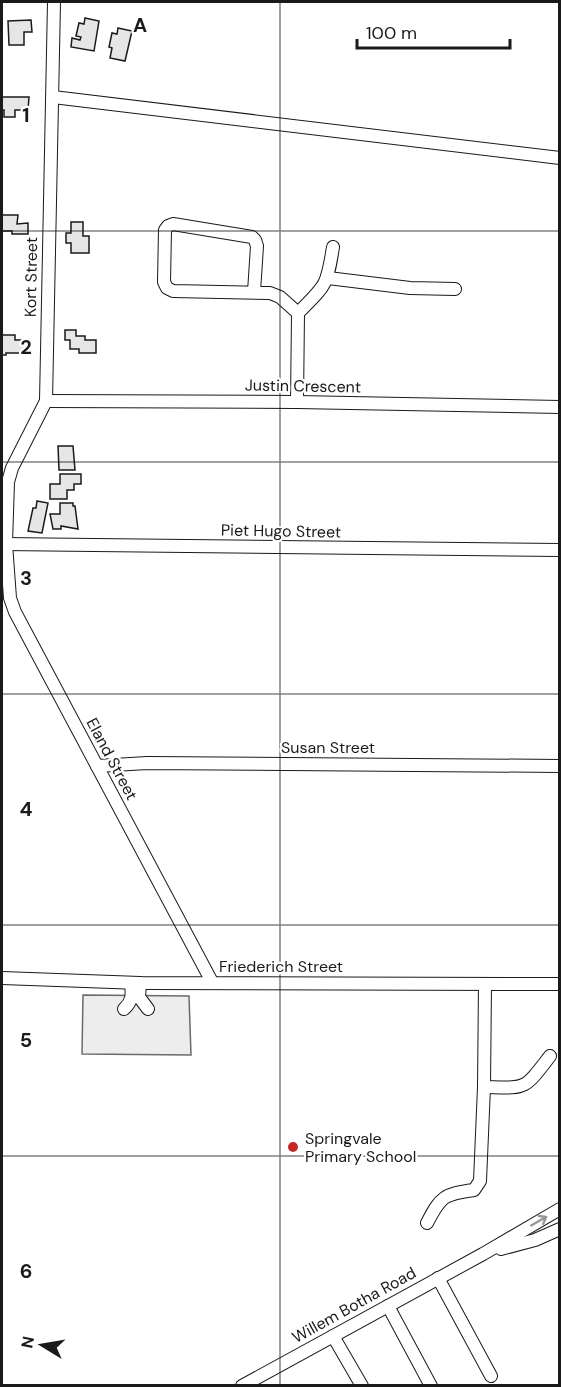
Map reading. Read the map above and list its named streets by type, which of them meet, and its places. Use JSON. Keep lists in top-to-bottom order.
{
  "streets": {
    "street": [
      "Kort Street",
      "Justin Crescent",
      "Piet Hugo Street",
      "Susan Street",
      "Eland Street",
      "Friederich Street",
      "Willem Botha Road"
    ]
  },
  "crossings": [
    ["Kort Street", "Justin Crescent"],
    ["Kort Street", "Piet Hugo Street"],
    ["Kort Street", "Eland Street"],
    ["Piet Hugo Street", "Eland Street"],
    ["Susan Street", "Eland Street"],
    ["Eland Street", "Friederich Street"]
  ],
  "places": ["Springvale Primary School"],
  "scale_bar": "100 m",
  "north": "left",
  "grid": {
    "columns": ["A"],
    "rows": [
      "1",
      "2",
      "3",
      "4",
      "5",
      "6"
    ]
  }
}
